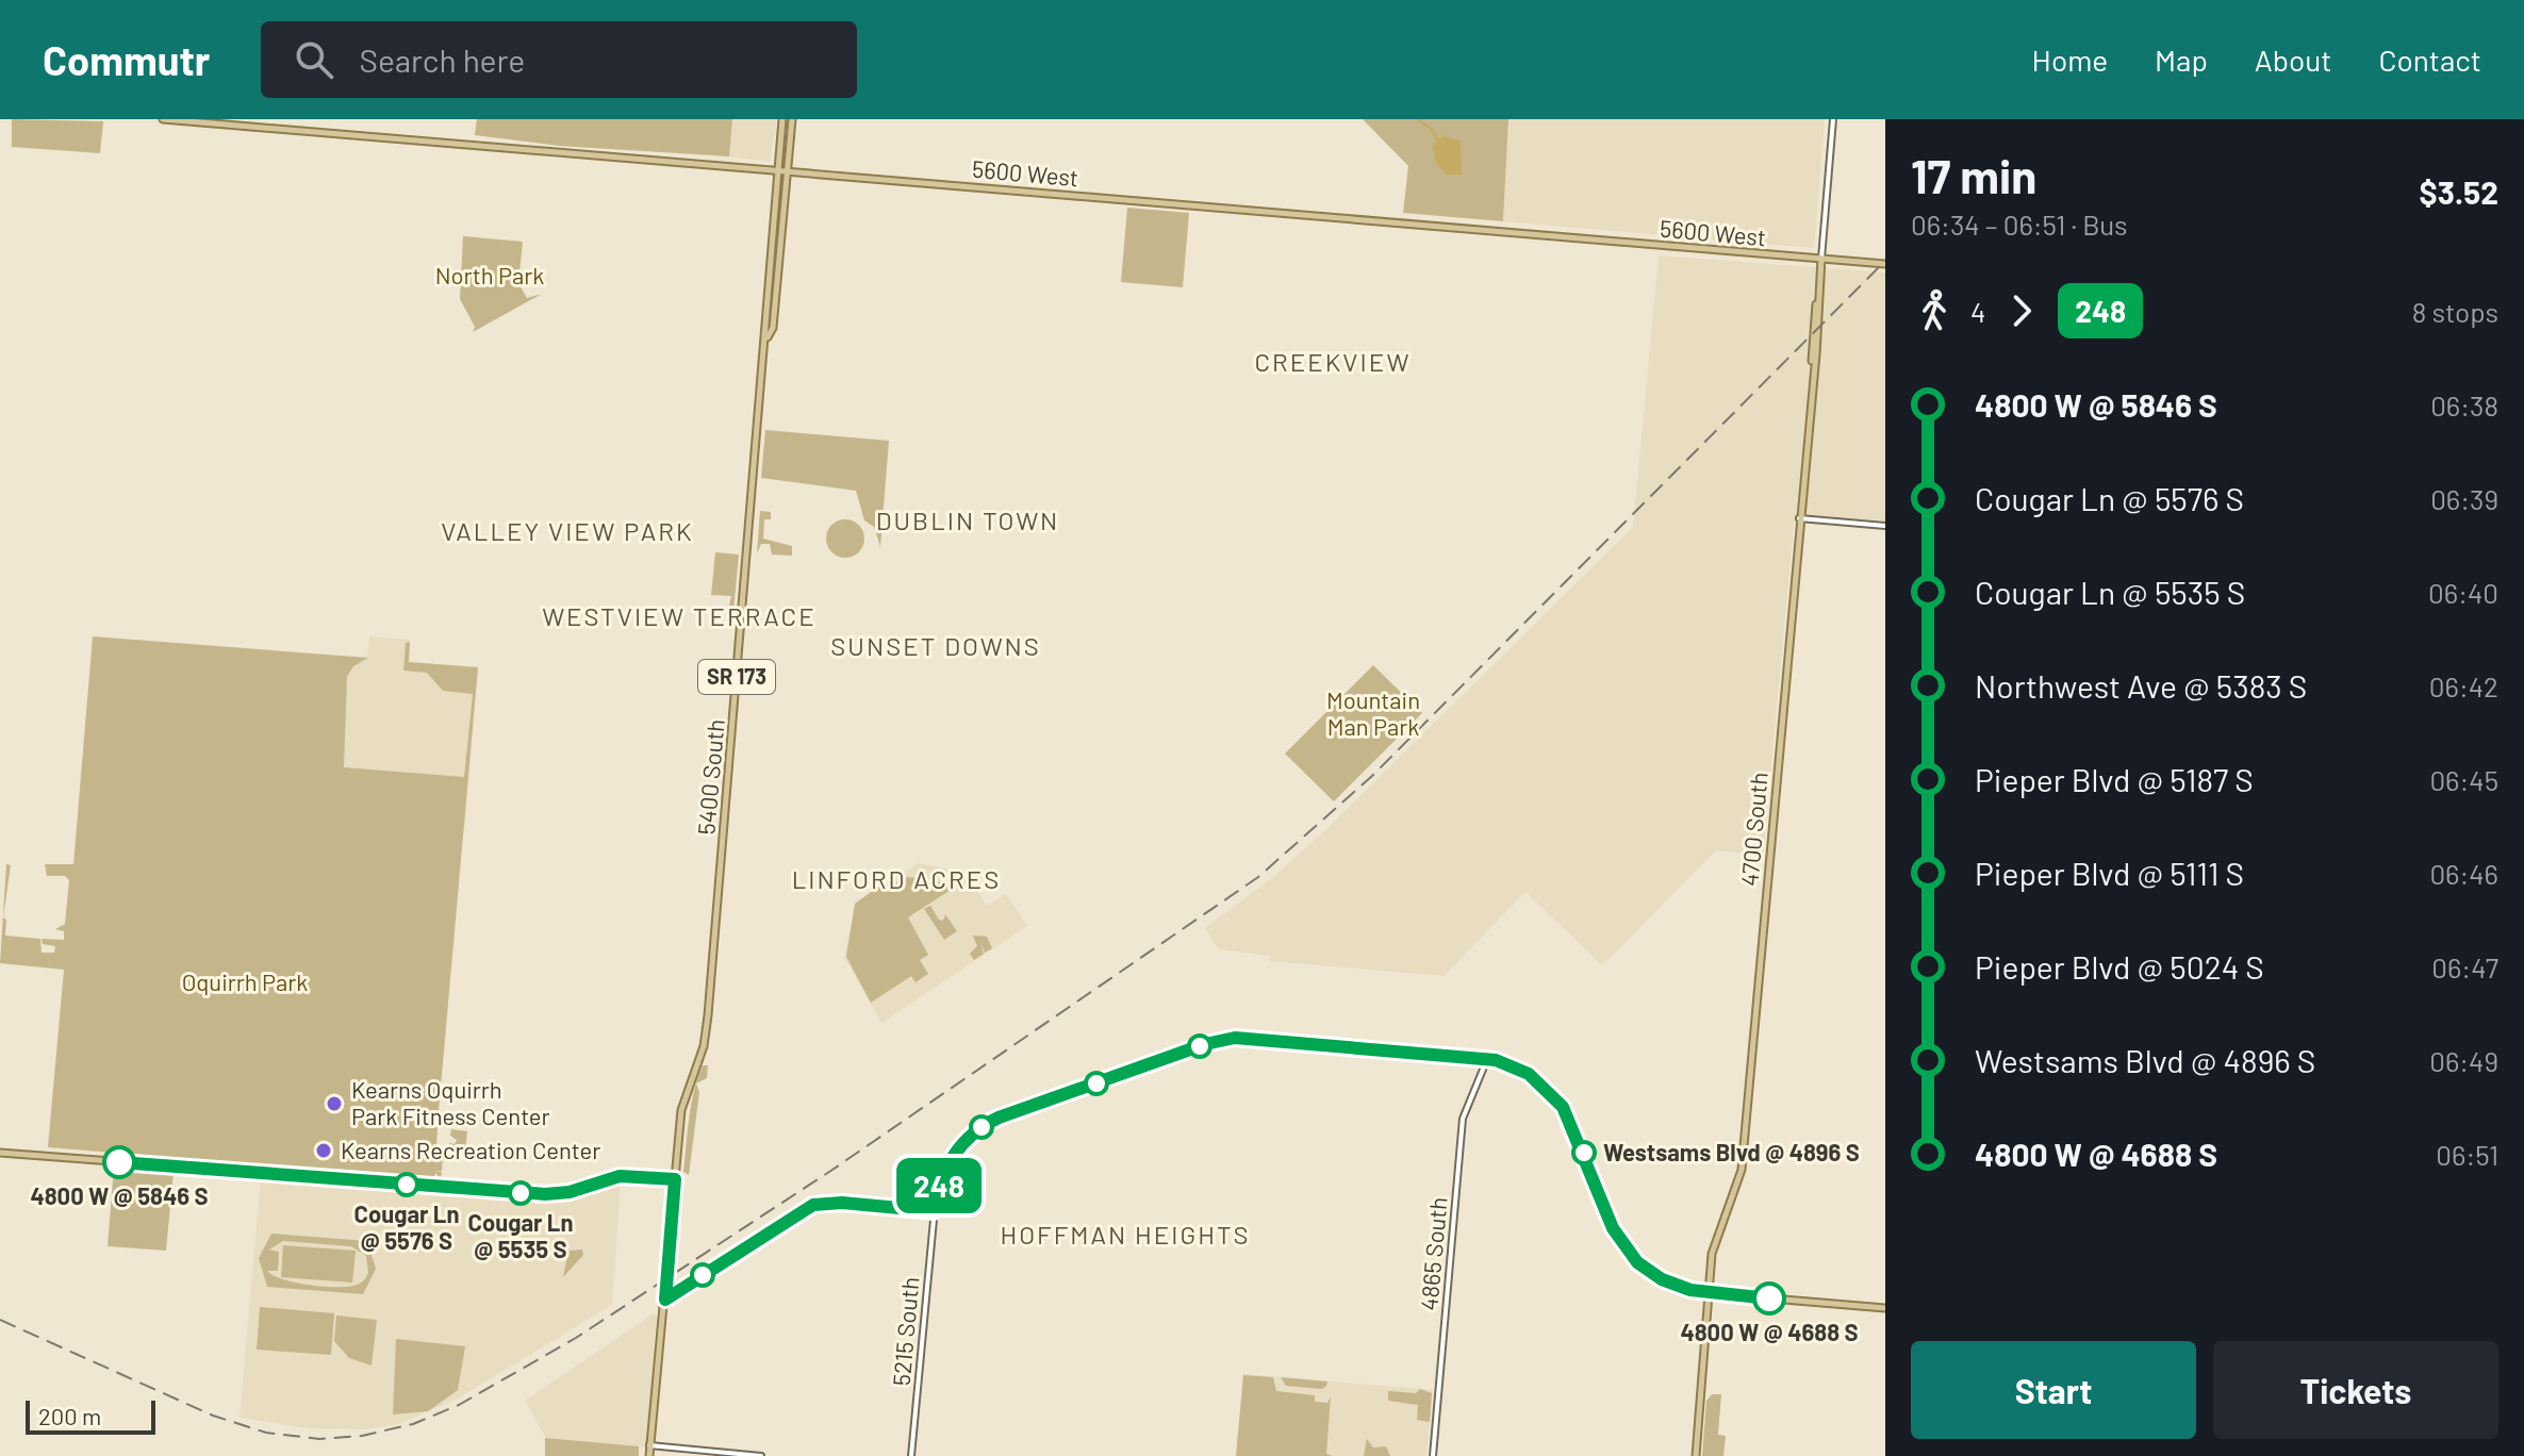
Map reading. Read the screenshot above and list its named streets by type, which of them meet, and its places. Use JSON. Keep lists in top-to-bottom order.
{
  "streets": {
    "main road": [
      "5600 West",
      "SR 173",
      "5400 South",
      "4700 South"
    ],
    "street": ["4865 South", "5215 South"]
  },
  "crossings": [
    ["5600 West", "5400 South"],
    ["5600 West", "4700 South"],
    ["SR 173", "5400 South"],
    ["4700 South", "5215 South"],
    ["4865 South", "5215 South"]
  ],
  "districts": [
    "CREEKVIEW",
    "DUBLIN TOWN",
    "VALLEY VIEW PARK",
    "WESTVIEW TERRACE",
    "SUNSET DOWNS",
    "LINFORD ACRES",
    "HOFFMAN HEIGHTS"
  ],
  "parks": ["North Park", "Mountain Man Park", "Oquirrh Park"],
  "places": [
    "Kearns Oquirrh Park Fitness Center",
    "Kearns Recreation Center",
    "Westsams Blvd @ 4896 S",
    "4800 W @ 5846 S",
    "Cougar Ln @ 5576 S",
    "Cougar Ln @ 5535 S",
    "4800 W @ 4688 S"
  ],
  "lines": ["bus line 248"],
  "scale_bar": "200 m",
  "page": {
    "header": "Commutr",
    "search": "Search here",
    "nav": [
      "Home",
      "Map",
      "About",
      "Contact"
    ],
    "on_map": "248",
    "heading": ["17 min", "06:34 – 06:51 · Bus", "$3.52"],
    "legs": ["4", "248", "8 stops"],
    "list": [
      {
        "name": "4800 W @ 5846 S",
        "value": "06:38"
      },
      {
        "name": "Cougar Ln @ 5576 S",
        "value": "06:39"
      },
      {
        "name": "Cougar Ln @ 5535 S",
        "value": "06:40"
      },
      {
        "name": "Northwest Ave @ 5383 S",
        "value": "06:42"
      },
      {
        "name": "Pieper Blvd @ 5187 S",
        "value": "06:45"
      },
      {
        "name": "Pieper Blvd @ 5111 S",
        "value": "06:46"
      },
      {
        "name": "Pieper Blvd @ 5024 S",
        "value": "06:47"
      },
      {
        "name": "Westsams Blvd @ 4896 S",
        "value": "06:49"
      },
      {
        "name": "4800 W @ 4688 S",
        "value": "06:51"
      }
    ],
    "buttons": ["Start", "Tickets"],
    "scale": "200 m"
  }
}
